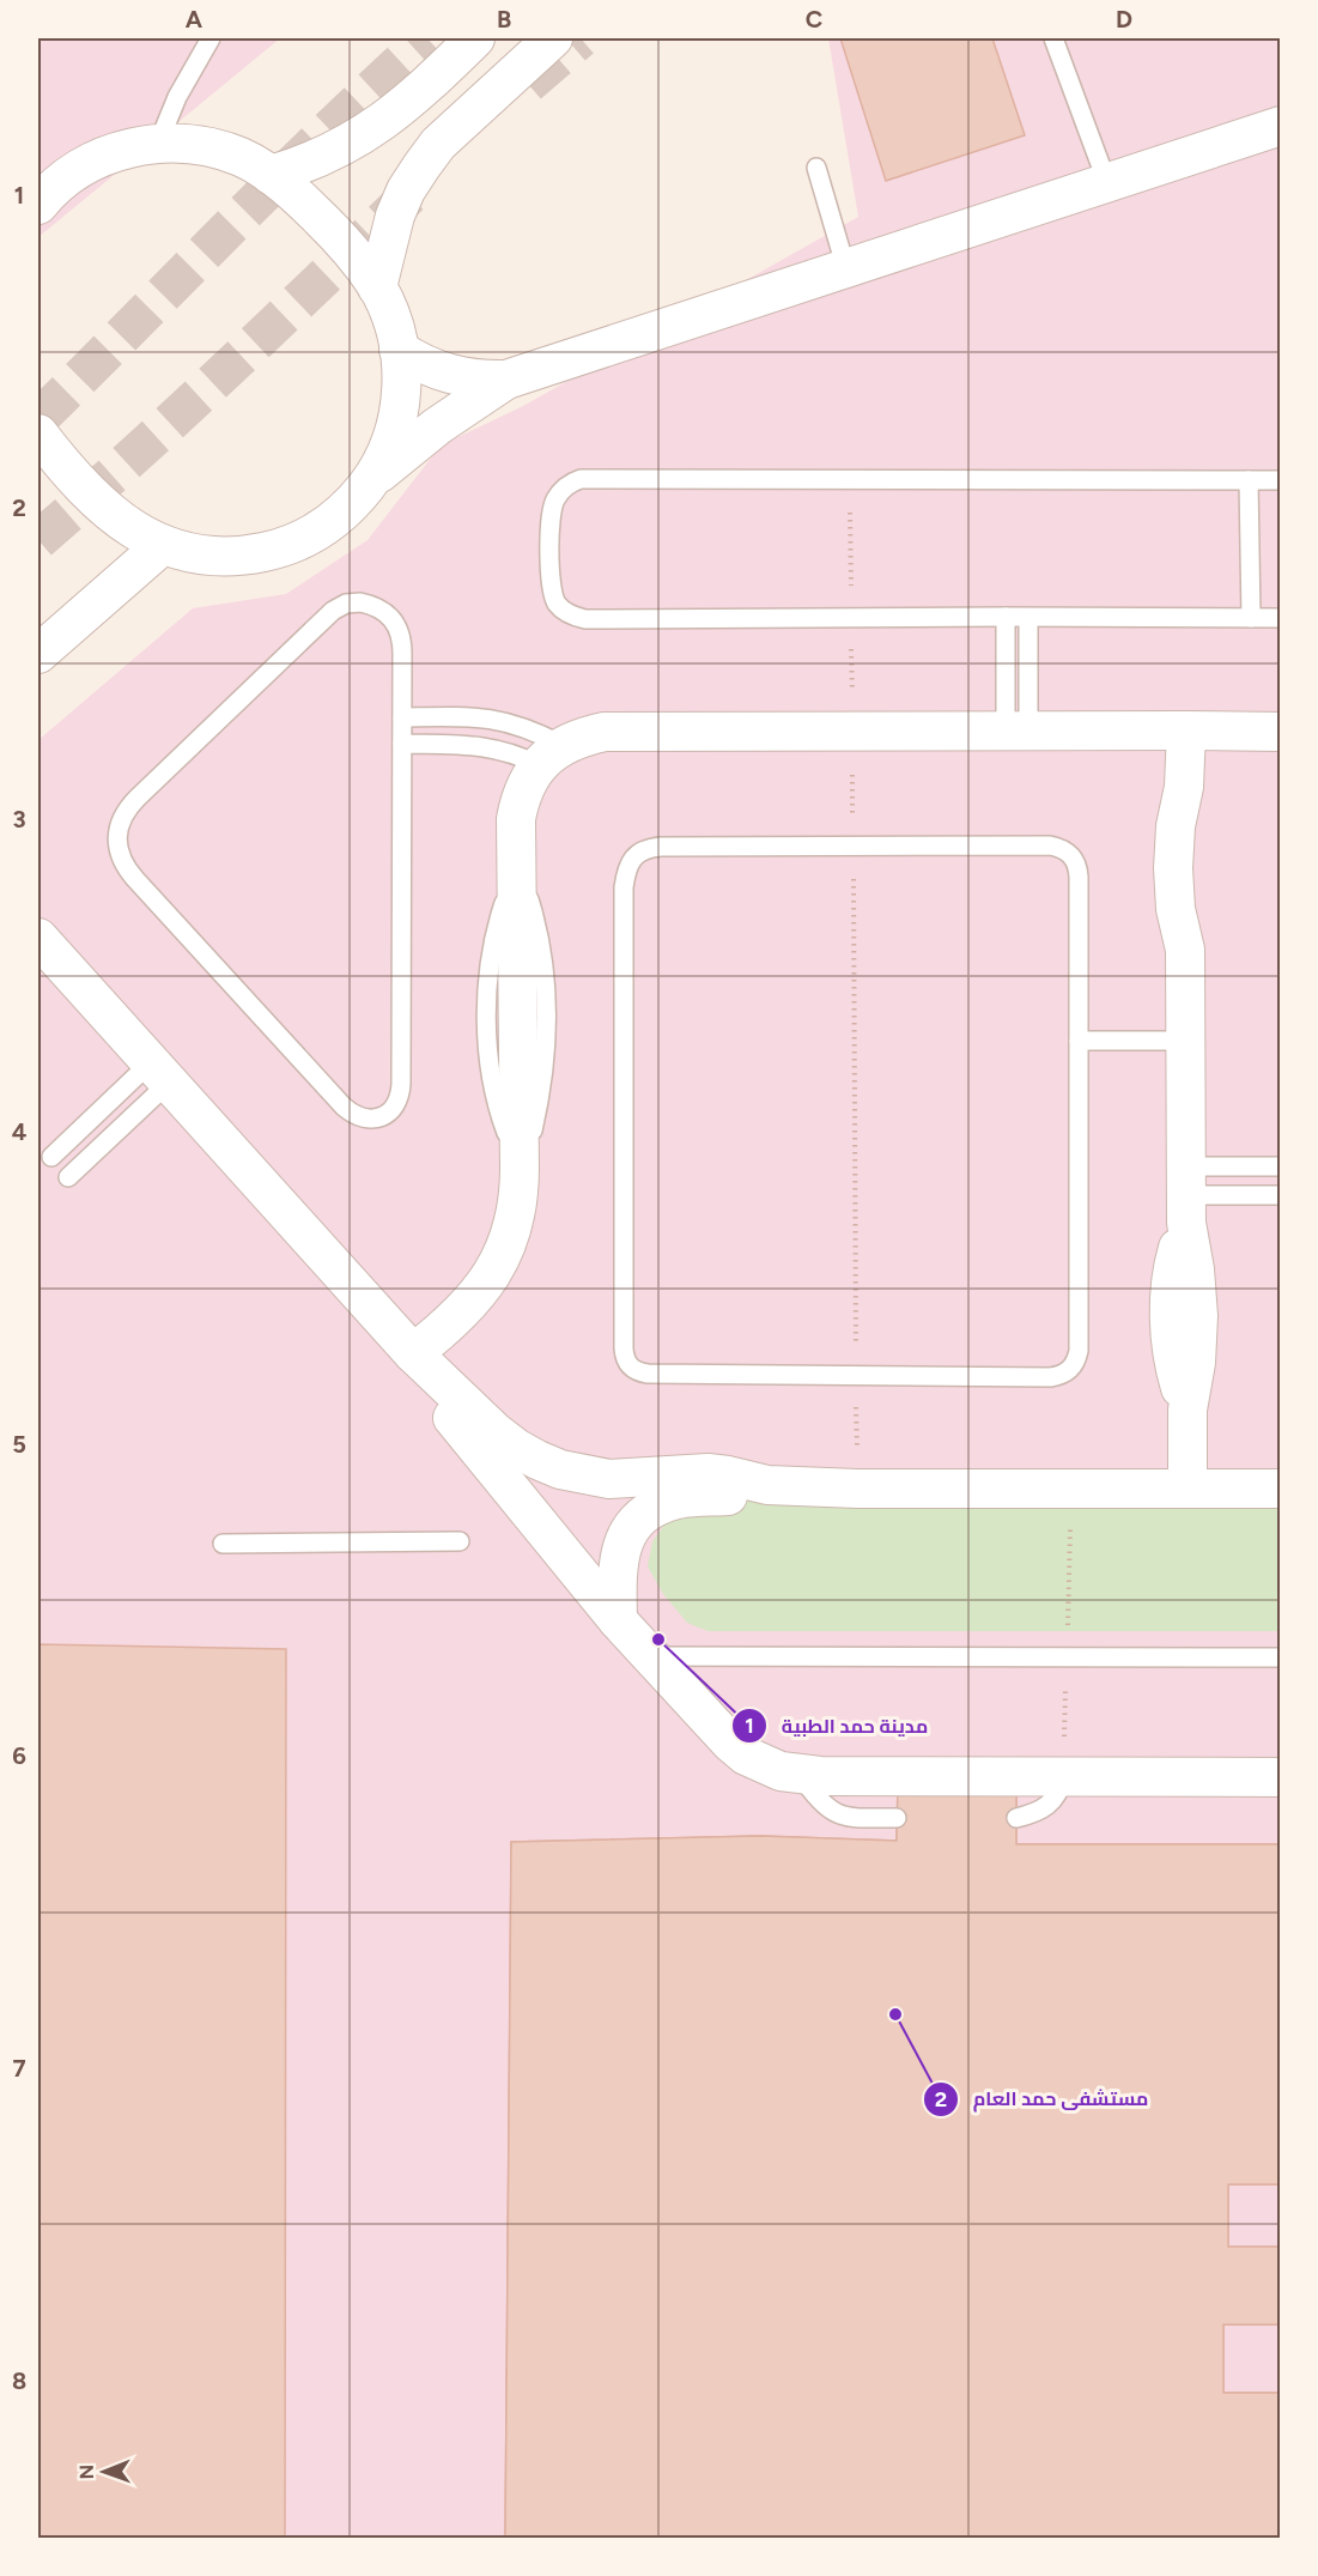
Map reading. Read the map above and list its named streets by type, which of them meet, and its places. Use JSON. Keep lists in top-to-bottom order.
{
  "places": ["مدينة حمد الطبية", "مستشفى حمد العام"],
  "north": "left",
  "grid": {
    "columns": [
      "A",
      "B",
      "C",
      "D"
    ],
    "rows": [
      "1",
      "2",
      "3",
      "4",
      "5",
      "6",
      "7",
      "8"
    ]
  }
}
